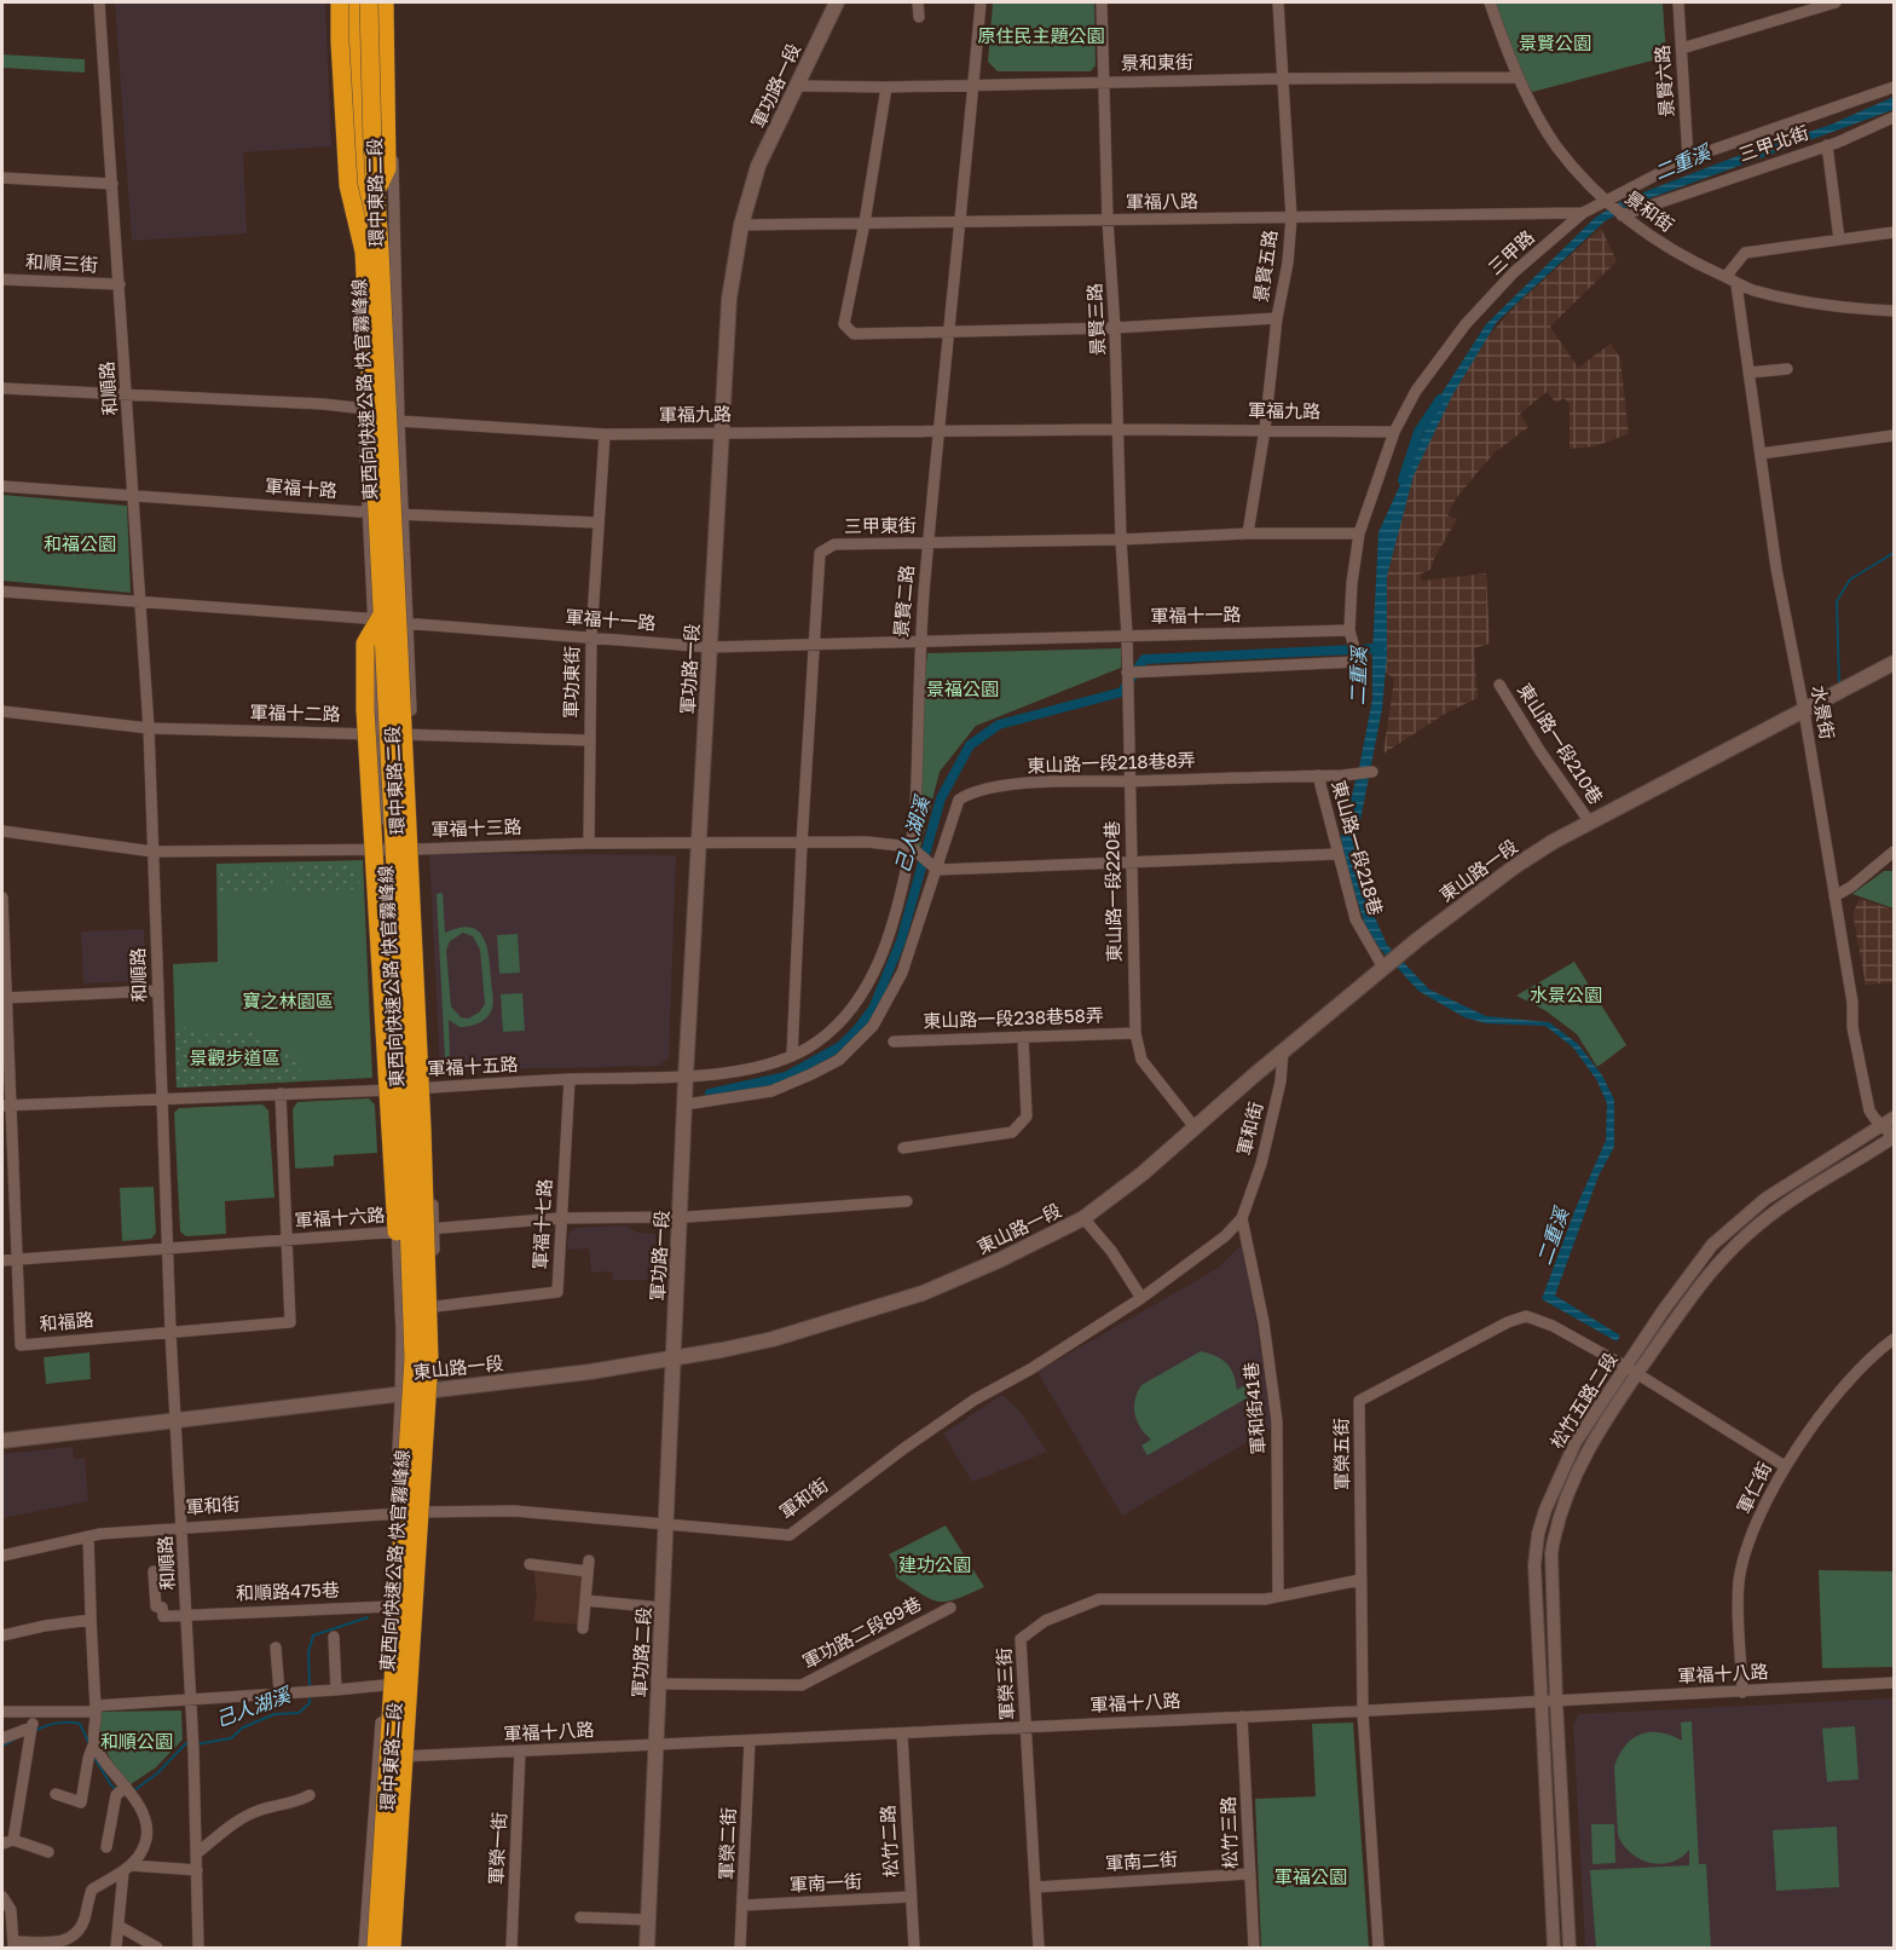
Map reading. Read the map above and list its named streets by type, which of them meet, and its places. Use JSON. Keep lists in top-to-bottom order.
{
  "streets": {
    "highway": ["東西向快速公路 快官霧峰線"],
    "main road": ["軍功路一段", "東山路一段", "軍功路二段"],
    "street": [
      "景和東街",
      "景賢六路",
      "三甲北街",
      "環中東路二段",
      "軍福八路",
      "景和街",
      "三甲路",
      "和順三街",
      "景賢五路",
      "景賢三路",
      "和順路",
      "軍福九路",
      "軍福十路",
      "三甲東街",
      "景賢二路",
      "軍福十一路",
      "軍功東街",
      "水景街",
      "軍福十二路",
      "東山路一段210巷",
      "東山路一段218巷8弄",
      "軍福十三路",
      "東山路一段218巷",
      "東山路一段220巷",
      "東山路一段238巷58弄",
      "軍福十五路",
      "軍和街",
      "軍福十六路",
      "軍福十七路",
      "和福路",
      "松竹五路二段",
      "軍和街41巷",
      "軍榮五街",
      "軍仁街",
      "和順路475巷",
      "軍功路二段89巷",
      "軍福十八路",
      "軍榮三街",
      "松竹三路",
      "松竹二路",
      "軍榮二街",
      "軍榮一街",
      "軍南二街",
      "軍南一街"
    ]
  },
  "crossings": [
    ["景和東街", "軍功路一段"],
    ["景和東街", "景和街"],
    ["景和東街", "景賢五路"],
    ["景和東街", "景賢三路"],
    ["景和東街", "景賢二路"],
    ["景賢六路", "三甲路"],
    ["軍功路一段", "軍福八路"],
    ["軍功路一段", "軍福九路"],
    ["軍功路一段", "景賢二路"],
    ["軍功路一段", "軍福十一路"],
    ["軍功路一段", "東山路一段218巷8弄"],
    ["軍功路一段", "軍福十三路"],
    ["軍功路一段", "東山路一段"],
    ["軍功路一段", "軍福十五路"],
    ["軍功路一段", "軍福十六路"],
    ["軍功路一段", "軍功路二段"],
    ["三甲北街", "景和街"],
    ["環中東路二段", "東西向快速公路 快官霧峰線"],
    ["環中東路二段", "軍福九路"],
    ["環中東路二段", "軍福十路"],
    ["環中東路二段", "軍福十一路"],
    ["環中東路二段", "軍福十二路"],
    ["環中東路二段", "軍福十三路"],
    ["環中東路二段", "東山路一段"],
    ["環中東路二段", "軍福十五路"],
    ["環中東路二段", "軍和街"],
    ["環中東路二段", "軍福十六路"],
    ["環中東路二段", "軍福十七路"],
    ["環中東路二段", "和順路475巷"],
    ["環中東路二段", "軍福十八路"],
    ["軍福八路", "三甲路"],
    ["軍福八路", "景賢五路"],
    ["軍福八路", "景賢三路"],
    ["軍福八路", "景賢二路"],
    ["景和街", "三甲路"],
    ["景和街", "水景街"],
    ["三甲路", "軍福九路"],
    ["三甲路", "三甲東街"],
    ["三甲路", "軍福十一路"],
    ["三甲路", "東山路一段220巷"],
    ["和順三街", "和順路"],
    ["景賢五路", "軍福九路"],
    ["景賢五路", "三甲東街"],
    ["景賢三路", "軍福九路"],
    ["景賢三路", "三甲東街"],
    ["景賢三路", "軍福十一路"],
    ["景賢三路", "東山路一段220巷"],
    ["和順路", "軍福九路"],
    ["和順路", "軍福十路"],
    ["和順路", "軍福十一路"],
    ["和順路", "軍福十二路"],
    ["和順路", "軍福十三路"],
    ["和順路", "東山路一段"],
    ["和順路", "軍福十五路"],
    ["和順路", "軍和街"],
    ["和順路", "軍福十六路"],
    ["和順路", "和福路"],
    ["和順路", "和順路475巷"],
    ["東西向快速公路 快官霧峰線", "軍福十一路"],
    ["東西向快速公路 快官霧峰線", "東山路一段"],
    ["軍福九路", "景賢二路"],
    ["軍福九路", "軍功東街"],
    ["軍福十路", "軍功東街"],
    ["三甲東街", "景賢二路"],
    ["三甲東街", "軍福十一路"],
    ["三甲東街", "軍福十三路"],
    ["景賢二路", "軍福十一路"],
    ["景賢二路", "軍福十三路"],
    ["景賢二路", "軍福十五路"],
    ["軍福十一路", "軍功東街"],
    ["軍福十一路", "東山路一段220巷"],
    ["軍功東街", "軍福十二路"],
    ["軍功東街", "軍福十三路"],
    ["水景街", "東山路一段"],
    ["水景街", "松竹五路二段"],
    ["東山路一段210巷", "東山路一段"],
    ["東山路一段218巷8弄", "東山路一段218巷"],
    ["東山路一段218巷8弄", "東山路一段220巷"],
    ["東山路一段218巷", "東山路一段"],
    ["東山路一段", "東山路一段220巷"],
    ["東山路一段", "軍和街"],
    ["東山路一段", "軍功路二段"],
    ["東山路一段220巷", "東山路一段238巷58弄"],
    ["軍福十五路", "軍福十七路"],
    ["軍福十五路", "和福路"],
    ["軍和街", "軍和街41巷"],
    ["軍和街", "軍功路二段"],
    ["軍福十六路", "軍福十七路"],
    ["軍福十六路", "和福路"],
    ["松竹五路二段", "軍榮五街"],
    ["松竹五路二段", "軍福十八路"],
    ["軍和街41巷", "軍榮三街"],
    ["軍榮五街", "軍仁街"],
    ["軍榮五街", "軍福十八路"],
    ["軍榮五街", "軍榮三街"],
    ["軍仁街", "軍福十八路"],
    ["軍功路二段89巷", "軍功路二段"],
    ["軍功路二段", "軍福十八路"],
    ["軍福十八路", "軍榮三街"],
    ["軍福十八路", "松竹三路"],
    ["軍福十八路", "松竹二路"],
    ["軍福十八路", "軍榮二街"],
    ["軍福十八路", "軍榮一街"],
    ["軍榮三街", "軍南二街"],
    ["松竹三路", "軍南二街"],
    ["松竹二路", "軍南一街"],
    ["軍榮二街", "軍南一街"]
  ],
  "water": ["二重溪", "己人湖溪"],
  "parks": [
    "原住民主題公園",
    "景賢公園",
    "和福公園",
    "景福公園",
    "水景公園",
    "寶之林園區",
    "景觀步道區",
    "建功公園",
    "和順公園",
    "軍福公園"
  ]
}
